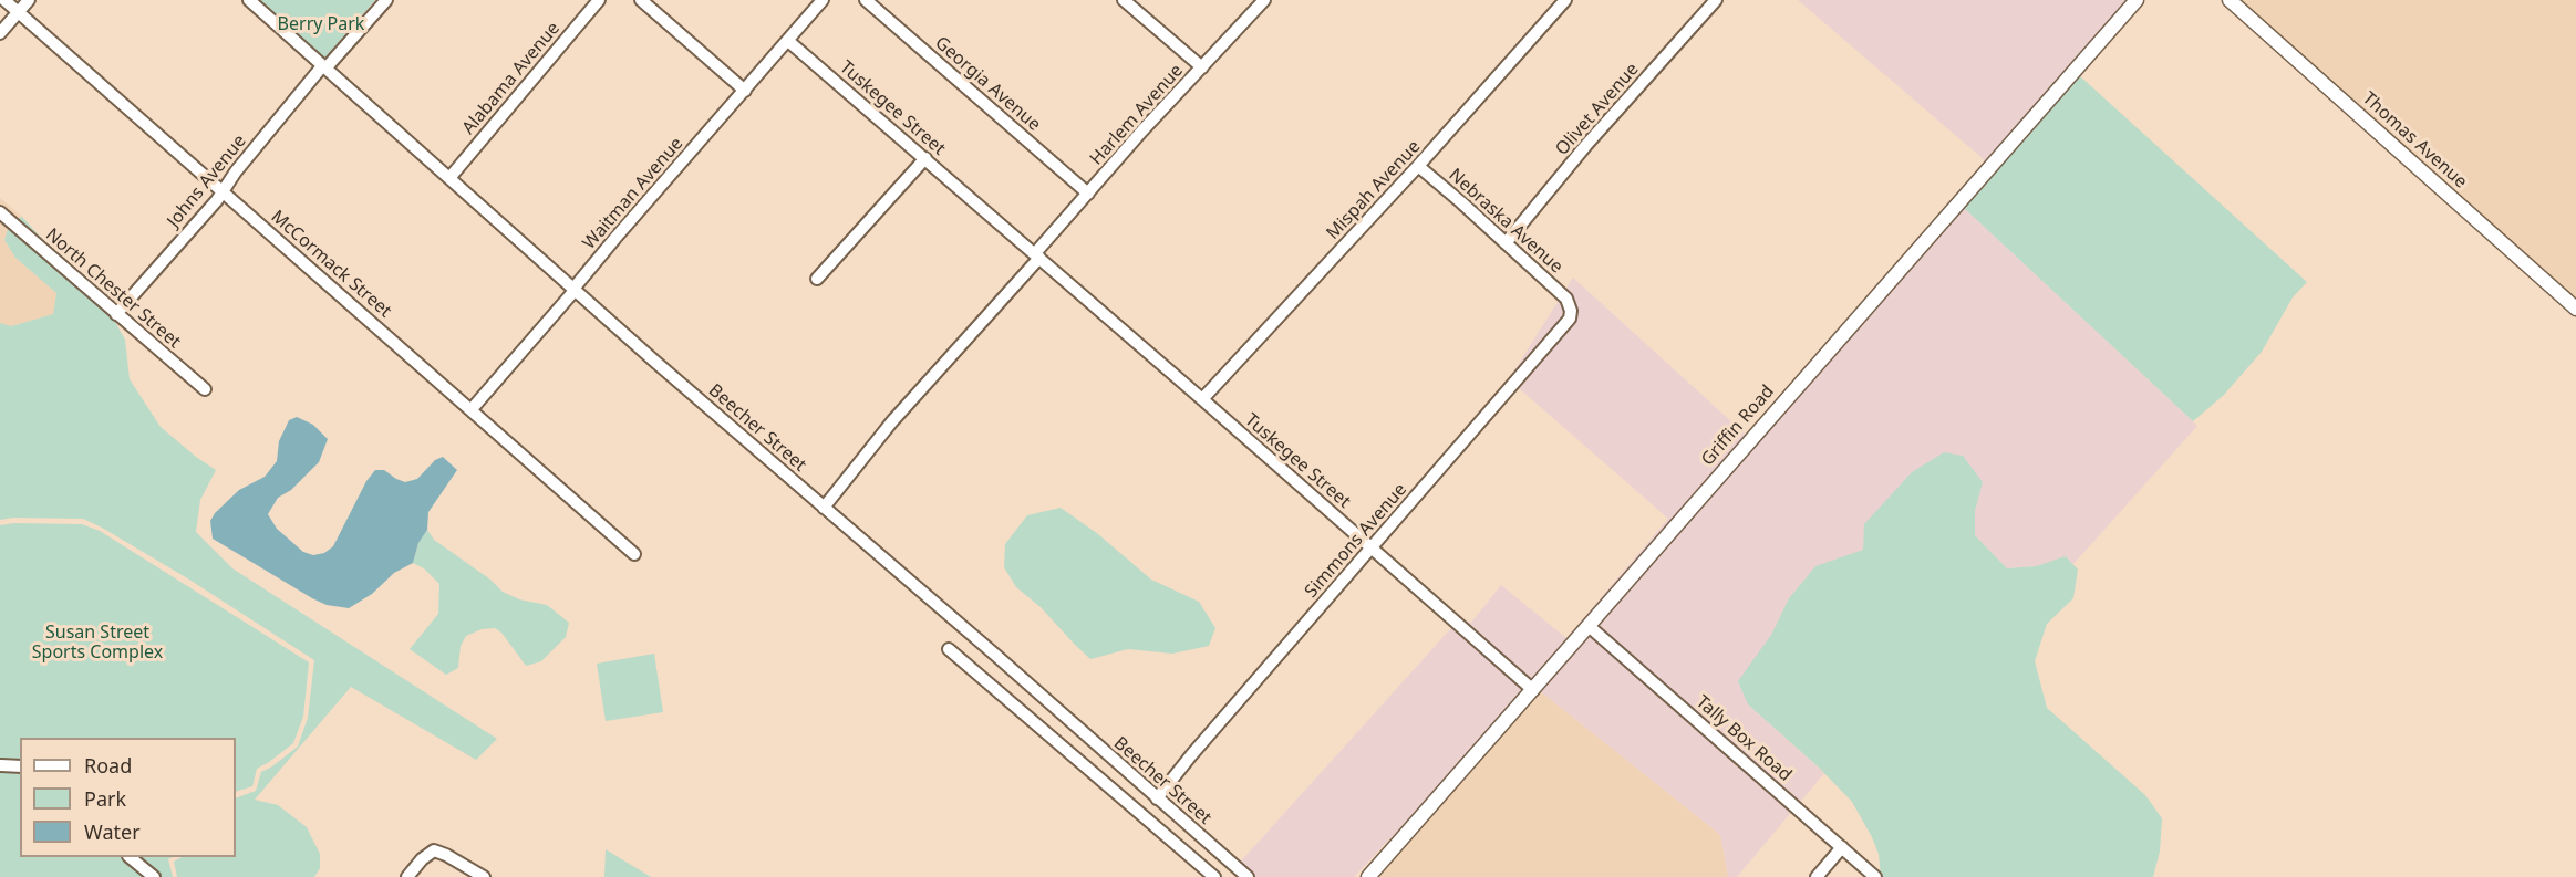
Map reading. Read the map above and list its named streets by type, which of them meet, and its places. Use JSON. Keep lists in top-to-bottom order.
{
  "streets": {
    "street": [
      "Alabama Avenue",
      "Georgia Avenue",
      "Tuskegee Street",
      "Olivet Avenue",
      "Harlem Avenue",
      "Thomas Avenue",
      "Johns Avenue",
      "Mispah Avenue",
      "Waitman Avenue",
      "Nebraska Avenue",
      "McCormack Street",
      "North Chester Street",
      "Griffin Road",
      "Beecher Street",
      "Simmons Avenue",
      "Tally Box Road"
    ]
  },
  "crossings": [
    ["Alabama Avenue", "Beecher Street"],
    ["Georgia Avenue", "Harlem Avenue"],
    ["Tuskegee Street", "Harlem Avenue"],
    ["Tuskegee Street", "Mispah Avenue"],
    ["Tuskegee Street", "Waitman Avenue"],
    ["Tuskegee Street", "Griffin Road"],
    ["Tuskegee Street", "Simmons Avenue"],
    ["Olivet Avenue", "Nebraska Avenue"],
    ["Harlem Avenue", "Beecher Street"],
    ["Johns Avenue", "McCormack Street"],
    ["Johns Avenue", "North Chester Street"],
    ["Johns Avenue", "Beecher Street"],
    ["Mispah Avenue", "Nebraska Avenue"],
    ["Waitman Avenue", "McCormack Street"],
    ["Waitman Avenue", "Beecher Street"],
    ["Nebraska Avenue", "Simmons Avenue"],
    ["Griffin Road", "Tally Box Road"],
    ["Beecher Street", "Simmons Avenue"]
  ],
  "parks": ["Berry Park", "Susan Street Sports Complex"],
  "legend": ["Road", "Park", "Water"]
}
